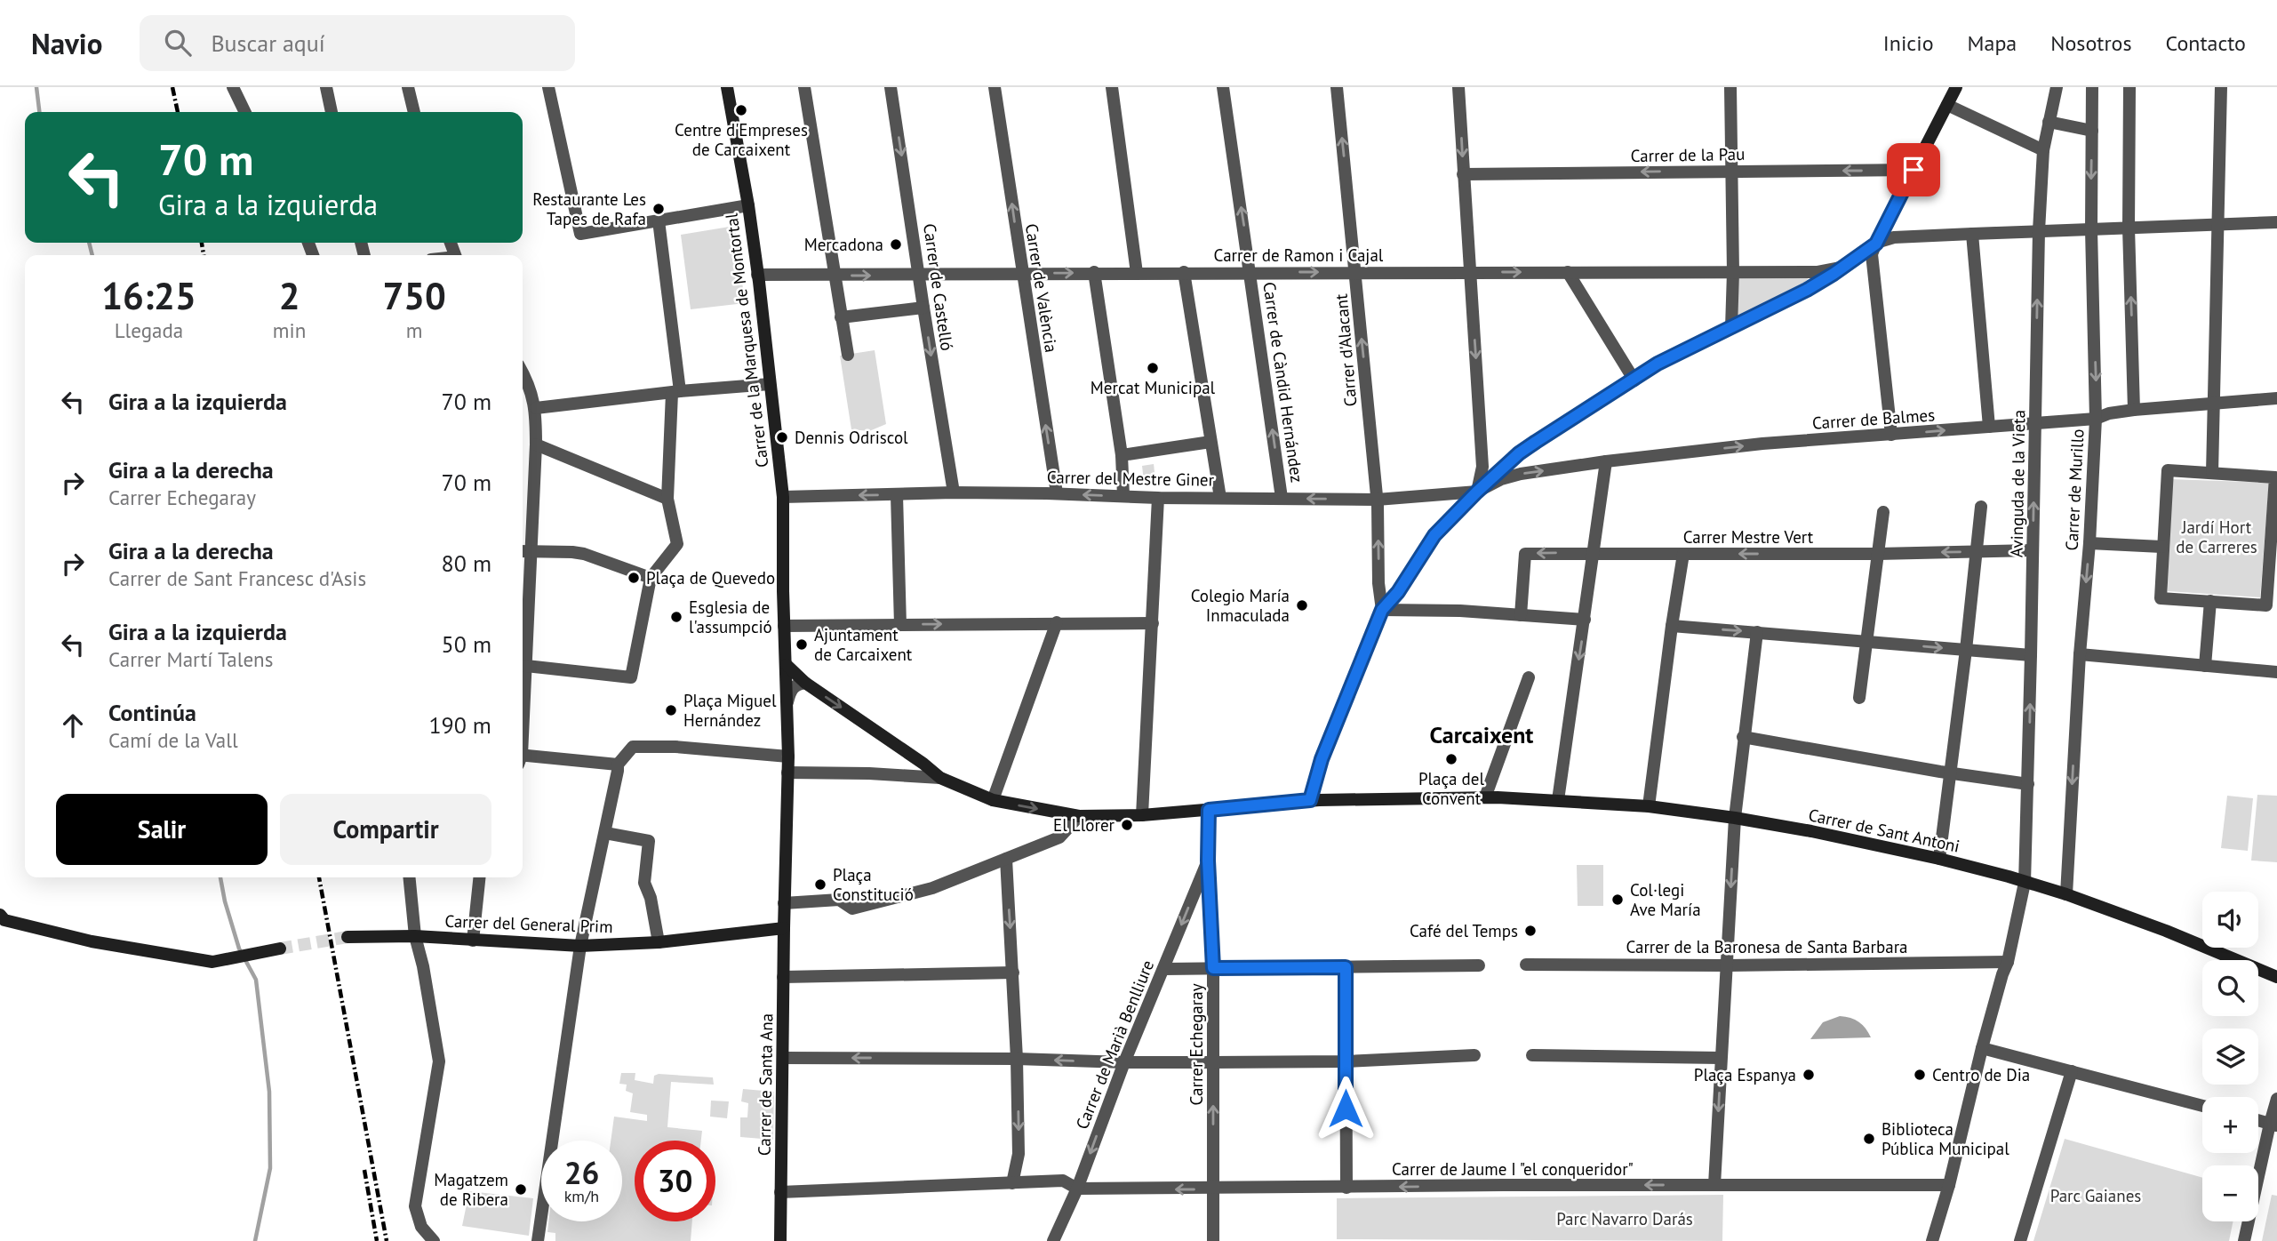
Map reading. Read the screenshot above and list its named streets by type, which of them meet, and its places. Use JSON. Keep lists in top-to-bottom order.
{
  "streets": {
    "street": [
      "Carrer de la Pau",
      "Carrer de Ramon i Cajal",
      "Carrer de Castelló",
      "Carrer de València",
      "Carrer de la Marquesa de Montortal",
      "Carrer d'Alacant",
      "Carrer de Càndid Hernández",
      "Carrer de Balmes",
      "Carrer del Mestre Giner",
      "Avinguda de la Vieta",
      "Carrer de Murillo",
      "Carrer Mestre Vert",
      "Carrer de Sant Antoni",
      "Carrer del General Prim",
      "Carrer de la Baronesa de Santa Barbara",
      "Carrer de Marià Benlliure",
      "Carrer Echegaray",
      "Carrer de Santa Ana",
      "Carrer de Jaume I \"el conqueridor\""
    ]
  },
  "crossings": [
    ["Carrer de Ramon i Cajal", "Carrer de Castelló"],
    ["Carrer de Ramon i Cajal", "Carrer de València"],
    ["Carrer de Ramon i Cajal", "Carrer de la Marquesa de Montortal"],
    ["Carrer de Ramon i Cajal", "Carrer d'Alacant"],
    ["Carrer de Ramon i Cajal", "Carrer de Càndid Hernández"],
    ["Carrer de Castelló", "Carrer del Mestre Giner"],
    ["Carrer de València", "Carrer del Mestre Giner"],
    ["Carrer de la Marquesa de Montortal", "Carrer del Mestre Giner"],
    ["Carrer de la Marquesa de Montortal", "Carrer de Sant Antoni"],
    ["Carrer de la Marquesa de Montortal", "Carrer de Santa Ana"],
    ["Carrer d'Alacant", "Carrer del Mestre Giner"],
    ["Carrer de Càndid Hernández", "Carrer del Mestre Giner"],
    ["Carrer de Balmes", "Carrer del Mestre Giner"],
    ["Carrer de Balmes", "Avinguda de la Vieta"],
    ["Carrer de Balmes", "Carrer de Murillo"],
    ["Avinguda de la Vieta", "Carrer Mestre Vert"],
    ["Avinguda de la Vieta", "Carrer de Sant Antoni"],
    ["Avinguda de la Vieta", "Carrer de la Baronesa de Santa Barbara"],
    ["Avinguda de la Vieta", "Carrer de Jaume I \"el conqueridor\""],
    ["Carrer de Murillo", "Carrer de Sant Antoni"],
    ["Carrer de Sant Antoni", "Carrer Echegaray"],
    ["Carrer del General Prim", "Carrer de Santa Ana"],
    ["Carrer de Marià Benlliure", "Carrer Echegaray"],
    ["Carrer de Marià Benlliure", "Carrer de Jaume I \"el conqueridor\""],
    ["Carrer Echegaray", "Carrer de Jaume I \"el conqueridor\""],
    ["Carrer de Santa Ana", "Carrer de Jaume I \"el conqueridor\""]
  ],
  "one_way": [
    "Carrer de la Pau",
    "Carrer d'Alacant",
    "Carrer de Balmes",
    "Carrer del Mestre Giner",
    "Carrer de Jaume I \"el conqueridor\""
  ],
  "districts": ["Carcaixent"],
  "parks": ["Jardí Hort de Carreres", "Parc Gaianes", "Parc Navarro Darás"],
  "places": [
    "Centre d'Empreses de Carcaixent",
    "Restaurante Les Tapes de Rafa",
    "Mercadona",
    "Mercat Municipal",
    "Dennis Odriscol",
    "Plaça de Quevedo",
    "Colegio María Inmaculada",
    "Esglesia de l'assumpció",
    "Ajuntament de Carcaixent",
    "Plaça Miguel Hernández",
    "Plaça del Convent",
    "El Llorer",
    "Plaça Constitució",
    "Col·legi Ave María",
    "Café del Temps",
    "Plaça Espanya",
    "Centro de Dia",
    "Biblioteca Pública Municipal",
    "Magatzem de Ribera"
  ],
  "page": {
    "header": "Navio",
    "search": "Buscar aquí",
    "nav": [
      "Inicio",
      "Mapa",
      "Nosotros",
      "Contacto"
    ],
    "turn": ["70 m", "Gira a la izquierda"],
    "eta": [
      "16:25",
      "Llegada",
      "2",
      "min",
      "750",
      "m"
    ],
    "list": [
      {
        "name": "Gira a la izquierda",
        "value": "70 m"
      },
      {
        "name": "Gira a la derecha",
        "note": "Carrer Echegaray",
        "value": "70 m"
      },
      {
        "name": "Gira a la derecha",
        "note": "Carrer de Sant Francesc d'Asis",
        "value": "80 m"
      },
      {
        "name": "Gira a la izquierda",
        "note": "Carrer Martí Talens",
        "value": "50 m"
      },
      {
        "name": "Continúa",
        "note": "Camí de la Vall",
        "value": "190 m"
      }
    ],
    "buttons": ["Salir", "Compartir"],
    "map_buttons": ["+", "−"],
    "speed": "26 km/h",
    "limit": "30"
  }
}
